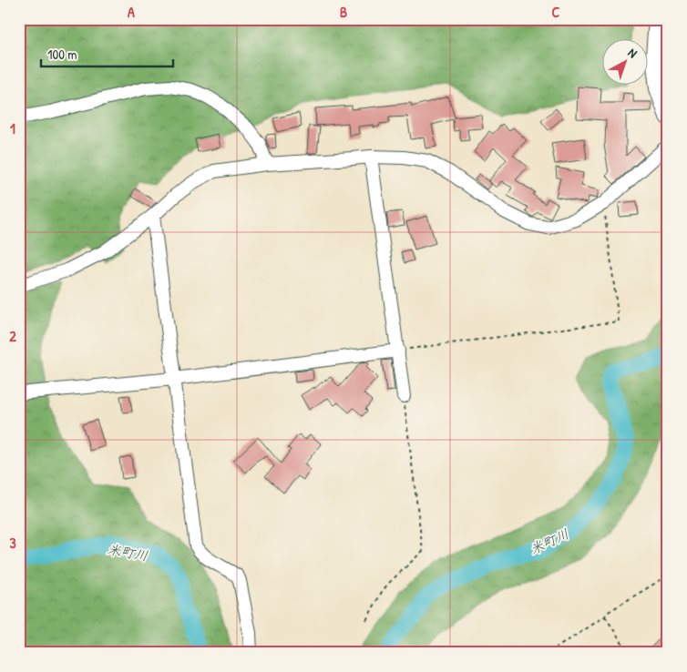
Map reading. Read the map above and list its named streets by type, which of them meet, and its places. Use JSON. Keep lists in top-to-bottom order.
{
  "water": ["米町川"],
  "scale_bar": "100 m",
  "north": "top right",
  "grid": {
    "columns": ["A", "B", "C"],
    "rows": ["1", "2", "3"]
  }
}
